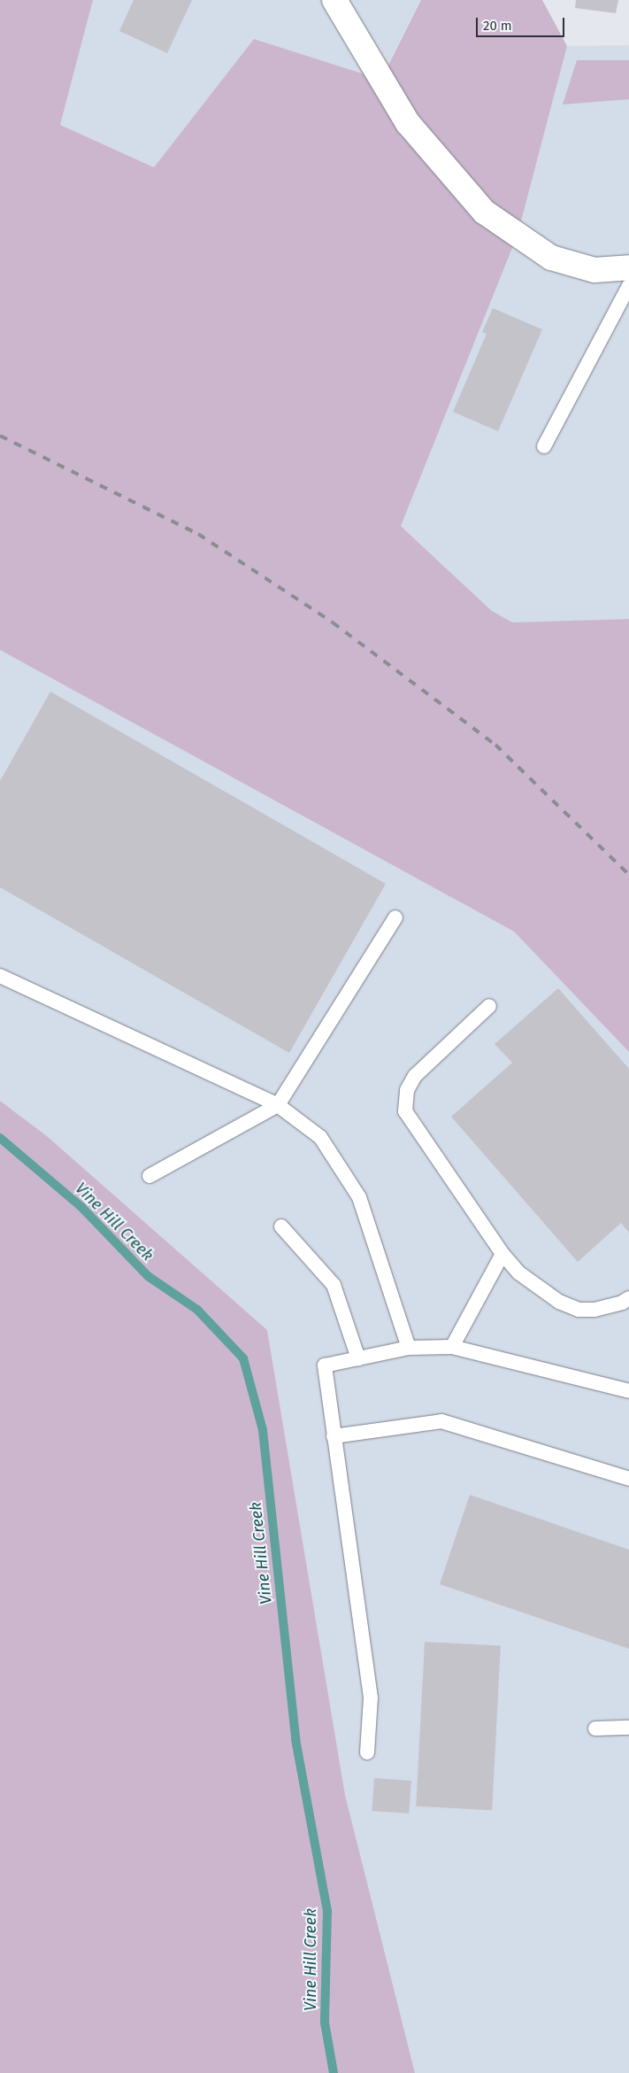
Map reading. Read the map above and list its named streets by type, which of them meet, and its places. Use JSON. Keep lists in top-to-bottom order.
{
  "water": ["Vine Hill Creek"],
  "scale_bar": "20 m"
}
